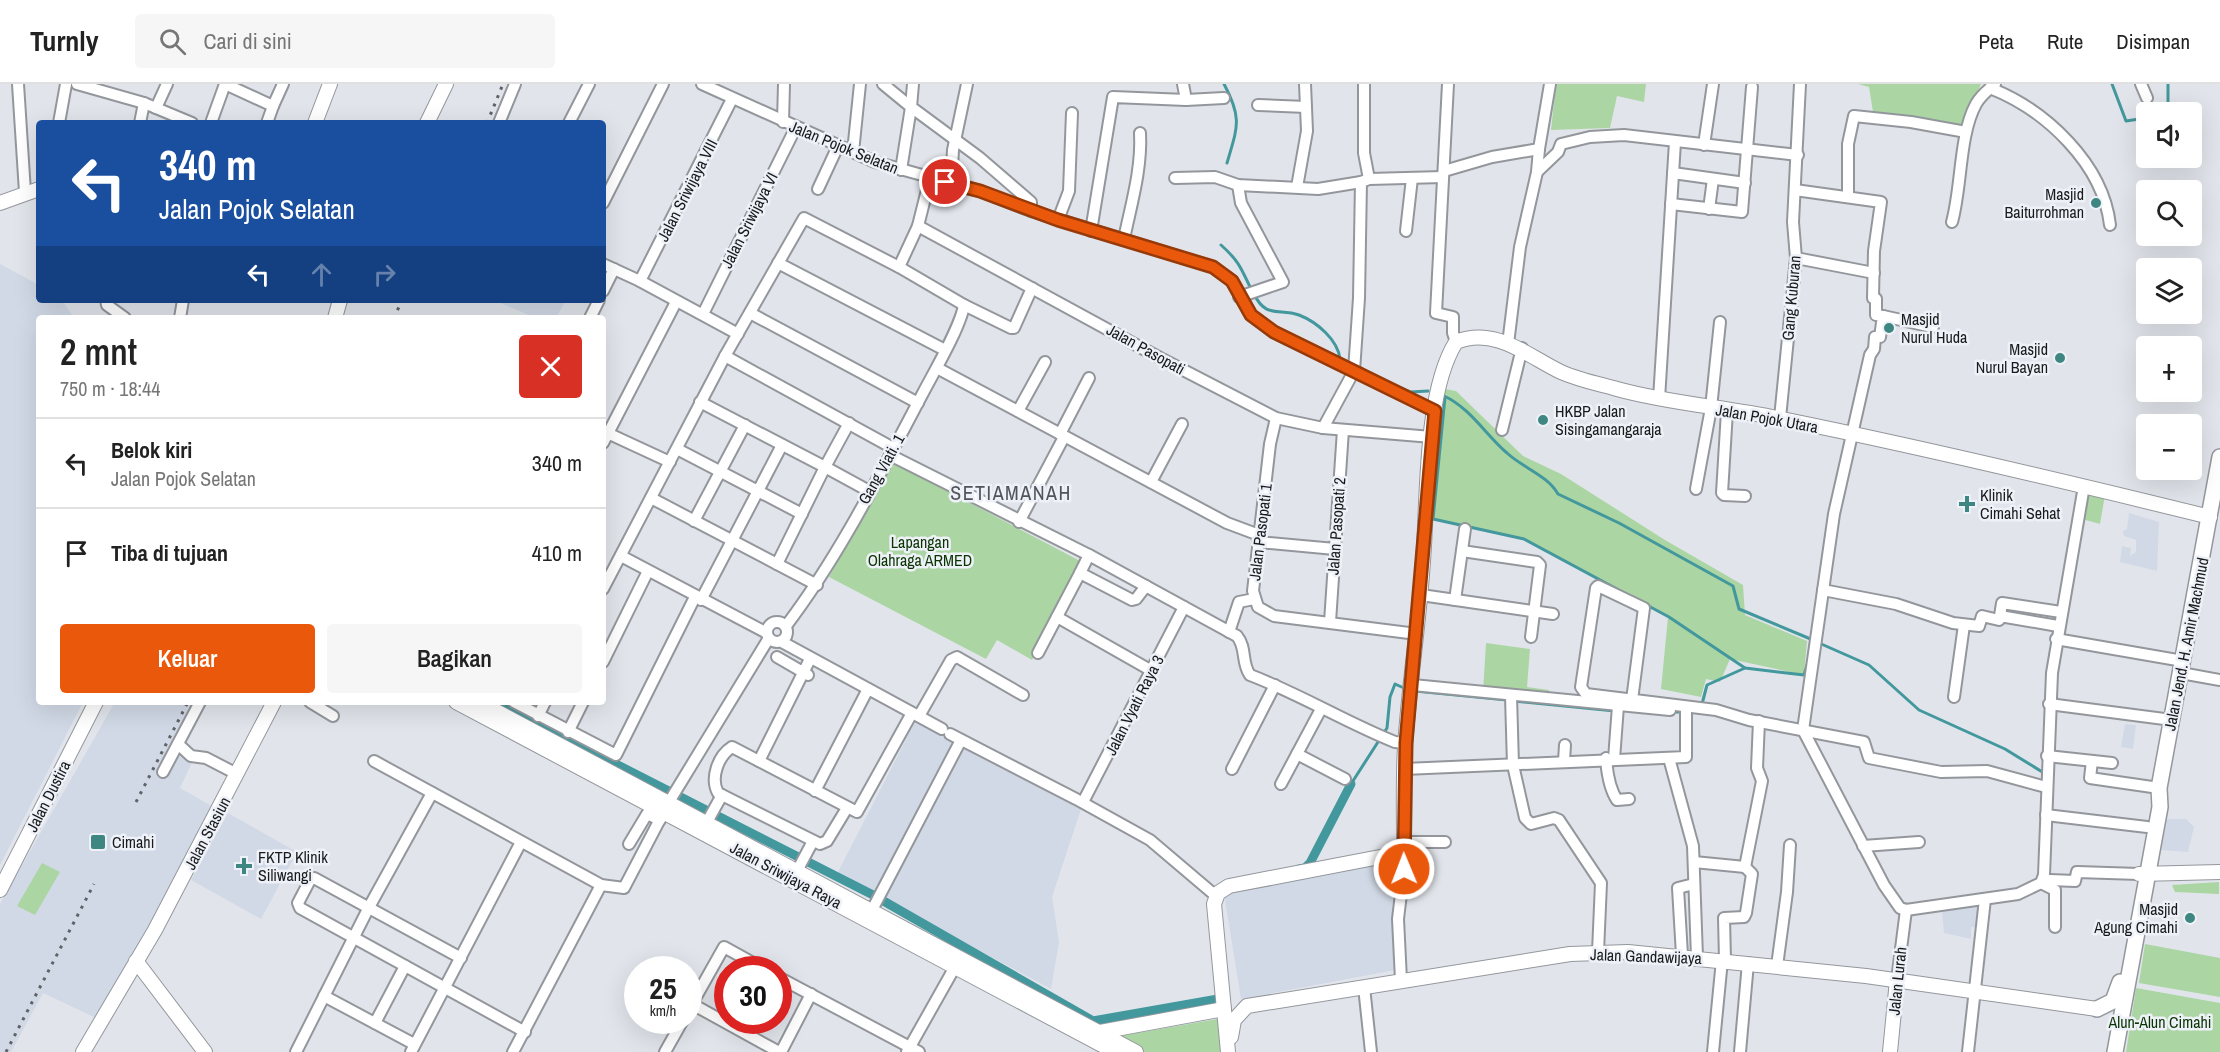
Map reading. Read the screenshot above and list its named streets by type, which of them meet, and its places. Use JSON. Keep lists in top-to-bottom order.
{
  "streets": {
    "highway": ["Jalan Jend. H. Amir Machmud"],
    "main road": [
      "Jalan Pojok Utara",
      "Jalan Dustira",
      "Jalan Stasiun",
      "Jalan Sriwijaya Raya",
      "Jalan Gandawijaya",
      "Jalan Lurah"
    ],
    "street": [
      "Jalan Pojok Selatan",
      "Jalan Sriwijaya VIII",
      "Jalan Sriwijaya VI",
      "Gang Kuburan",
      "Jalan Pasopati",
      "Gang Viati. 1",
      "Jalan Pasopati 2",
      "Jalan Pasopati 1",
      "Jalan Vyati Raya 3"
    ]
  },
  "crossings": [
    ["Jalan Pojok Selatan", "Jalan Sriwijaya VIII"],
    ["Jalan Pojok Selatan", "Jalan Sriwijaya VI"],
    ["Gang Kuburan", "Jalan Pojok Utara"],
    ["Jalan Pasopati", "Jalan Pasopati 2"],
    ["Jalan Pasopati", "Jalan Pasopati 1"],
    ["Jalan Pojok Utara", "Jalan Jend. H. Amir Machmud"],
    ["Jalan Pasopati 2", "Jalan Pasopati 1"],
    ["Jalan Jend. H. Amir Machmud", "Jalan Gandawijaya"],
    ["Jalan Gandawijaya", "Jalan Lurah"]
  ],
  "districts": ["SETIAMANAH"],
  "parks": ["Lapangan Olahraga ARMED", "Alun-Alun Cimahi"],
  "places": {
    "other": [
      "Masjid Baiturrohman",
      "Masjid Nurul Huda",
      "Masjid Nurul Bayan",
      "HKBP Jalan Sisingamangaraja",
      "Masjid Agung Cimahi"
    ],
    "health": ["Klinik Cimahi Sehat", "FKTP Klinik Siliwangi"],
    "transit": ["Cimahi"]
  },
  "page": {
    "header": "Turnly",
    "search": "Cari di sini",
    "nav": ["Peta", "Rute", "Disimpan"],
    "map_buttons": ["+", "−"],
    "turn": ["340 m", "Jalan Pojok Selatan"],
    "heading": ["2 mnt", "750 m · 18:44"],
    "list": [
      {
        "name": "Belok kiri",
        "note": "Jalan Pojok Selatan",
        "value": "340 m"
      },
      {
        "name": "Tiba di tujuan",
        "value": "410 m"
      }
    ],
    "buttons": ["Keluar", "Bagikan"],
    "speed": "25 km/h",
    "limit": "30"
  }
}
